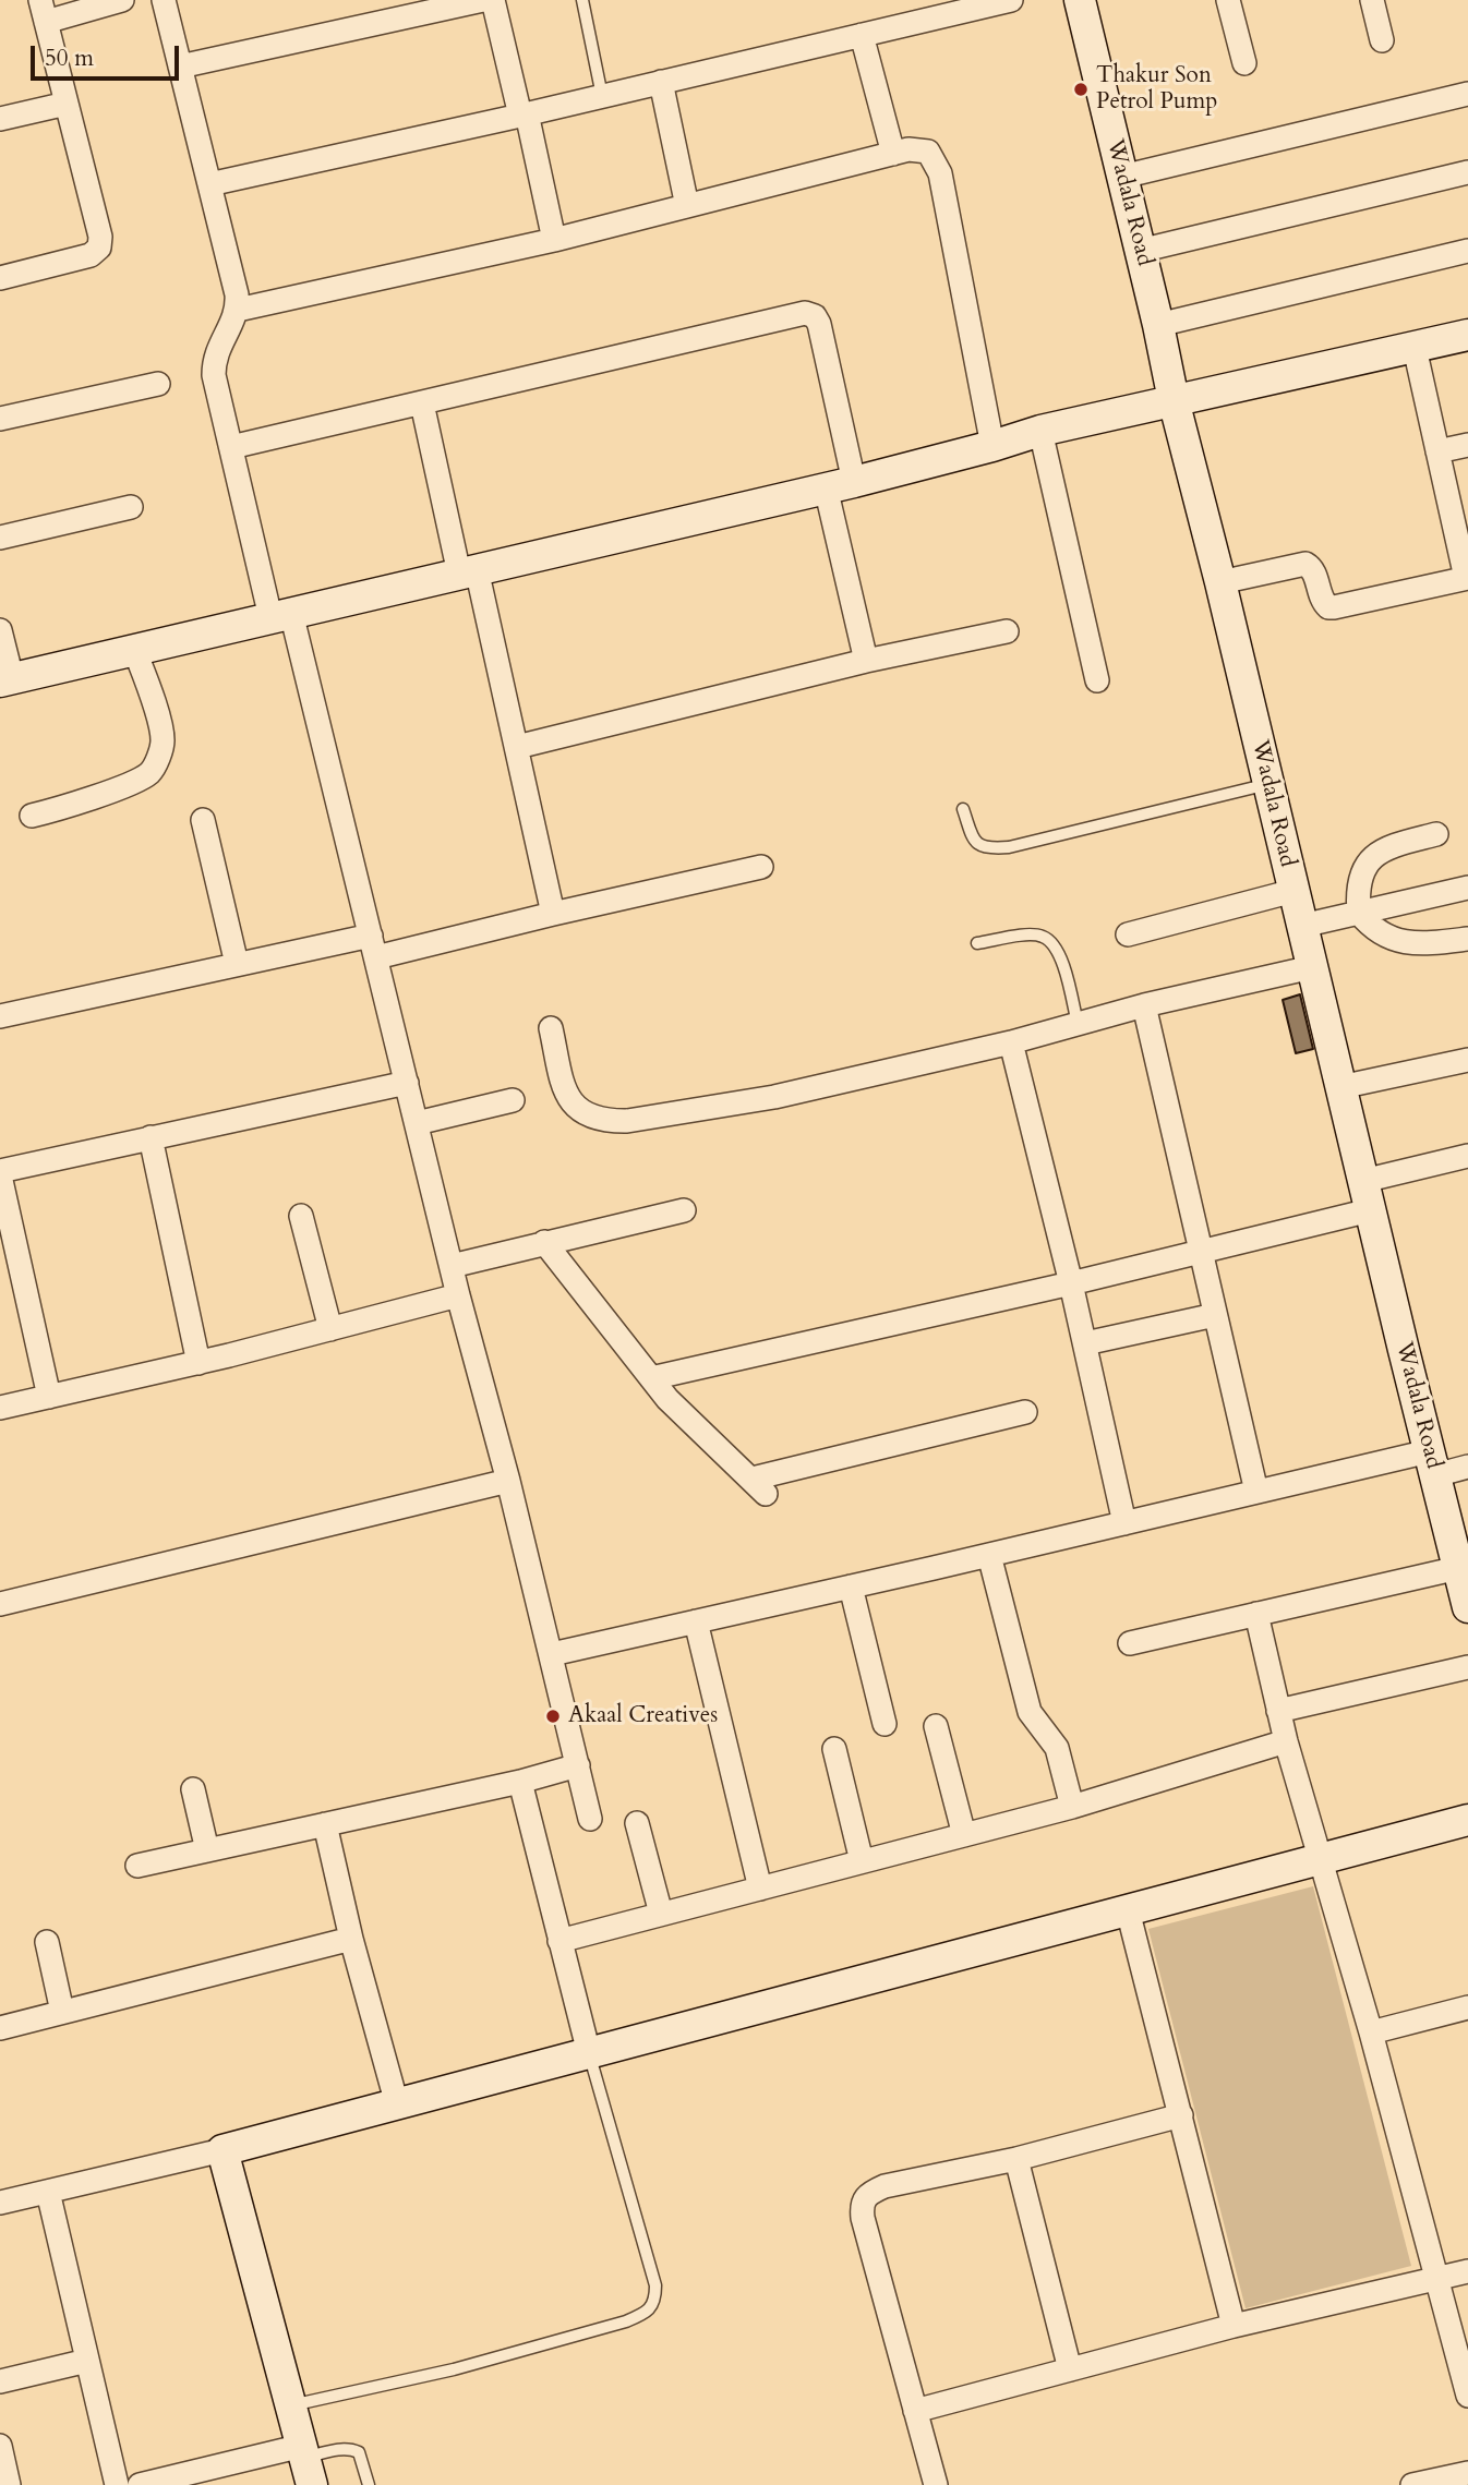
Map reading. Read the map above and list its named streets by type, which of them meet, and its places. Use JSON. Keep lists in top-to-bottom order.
{
  "streets": {
    "street": ["Wadala Road"]
  },
  "places": ["Thakur Son Petrol Pump", "Akaal Creatives"],
  "scale_bar": "50 m"
}
